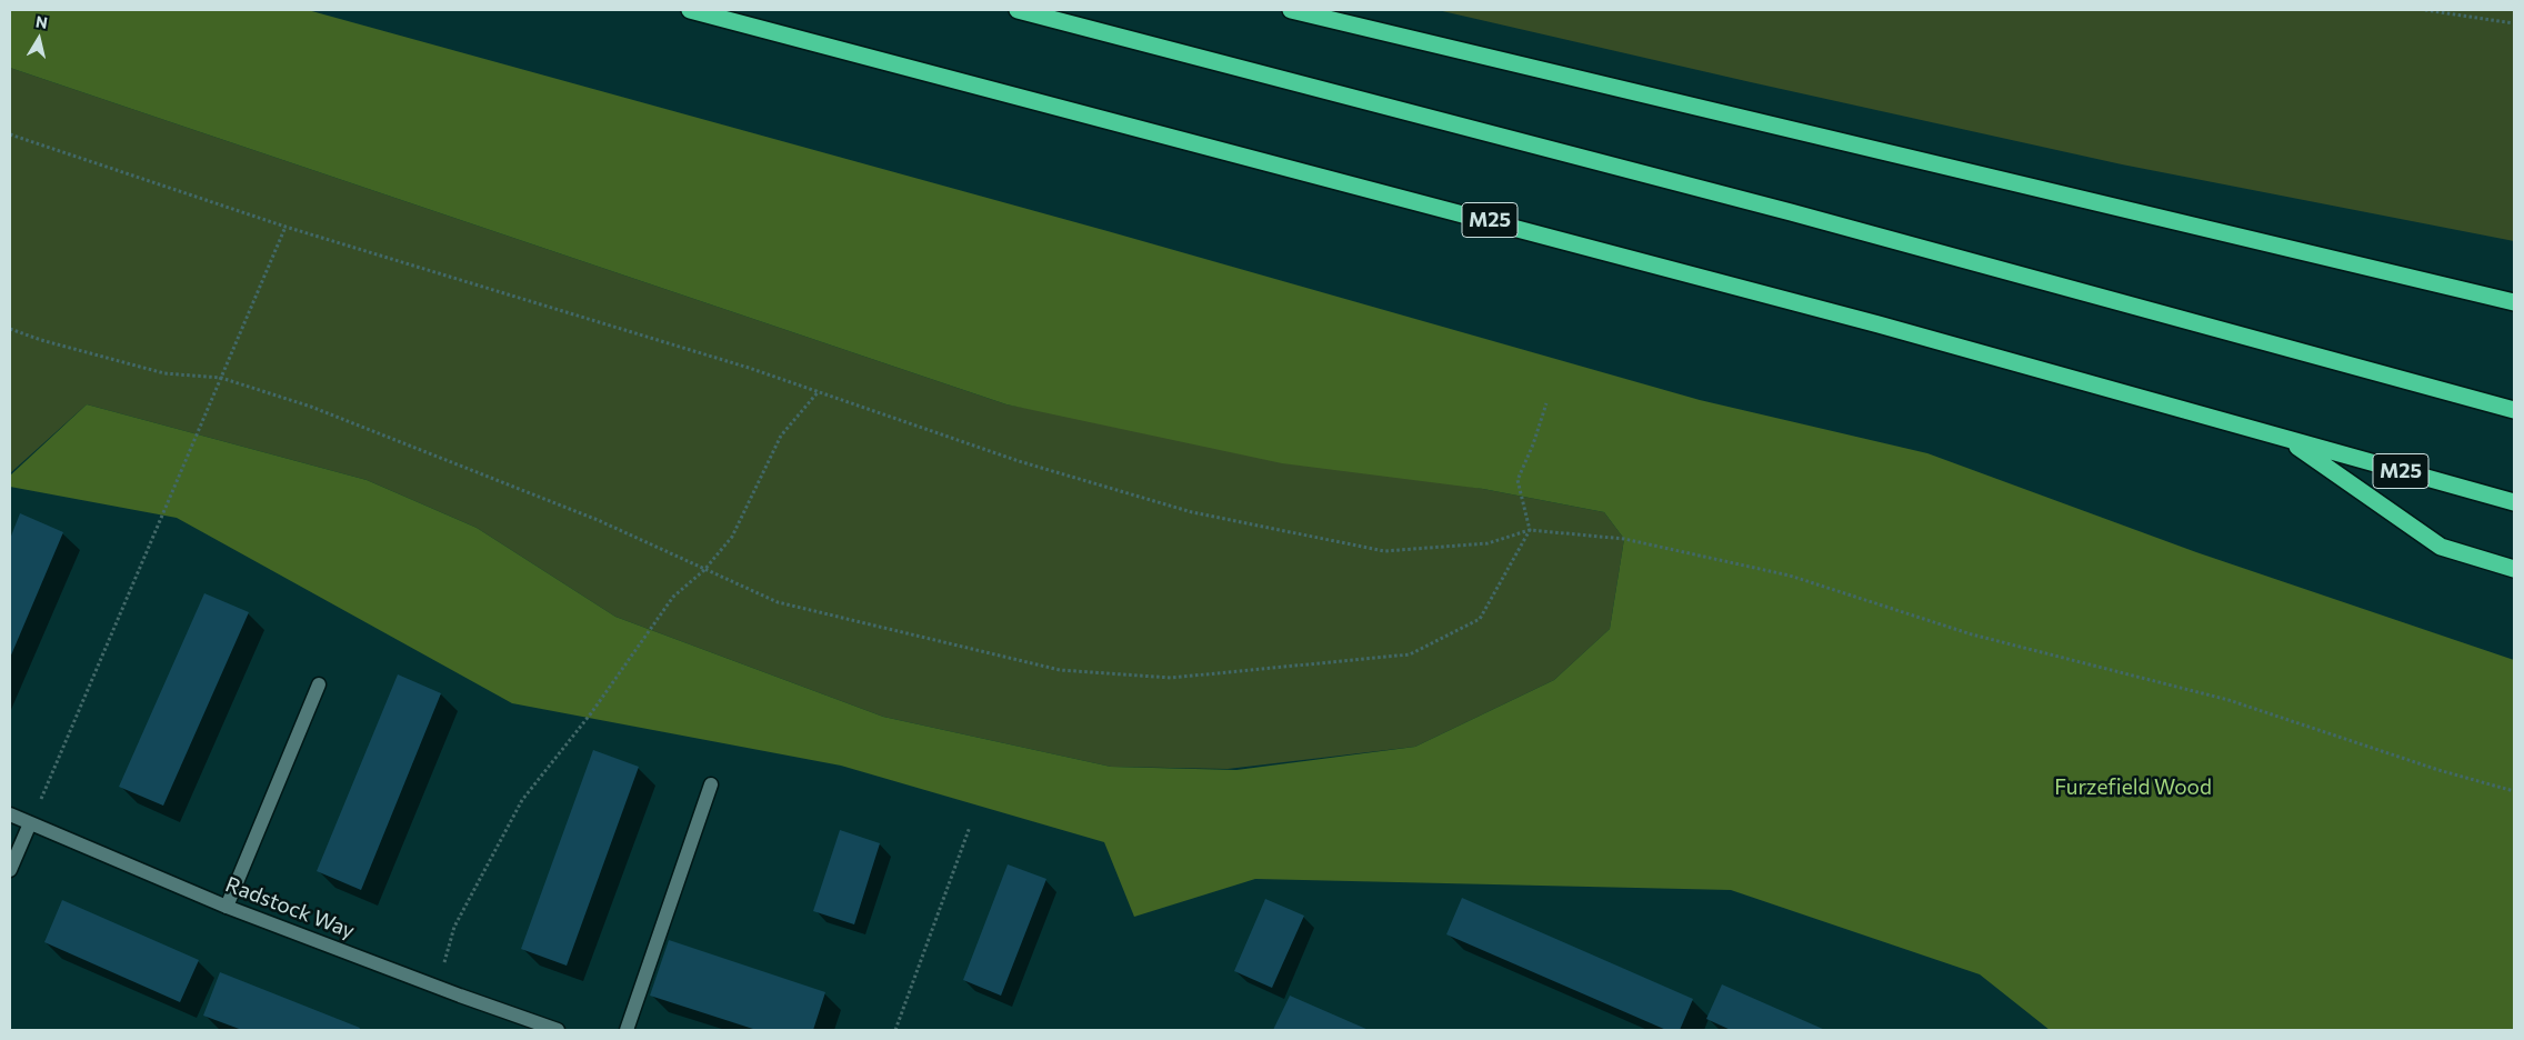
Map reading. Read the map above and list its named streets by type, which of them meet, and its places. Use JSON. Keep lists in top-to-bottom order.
{
  "streets": {
    "highway": ["M25"],
    "street": ["Radstock Way"]
  },
  "parks": ["Furzefield Wood"],
  "north": "top"
}
